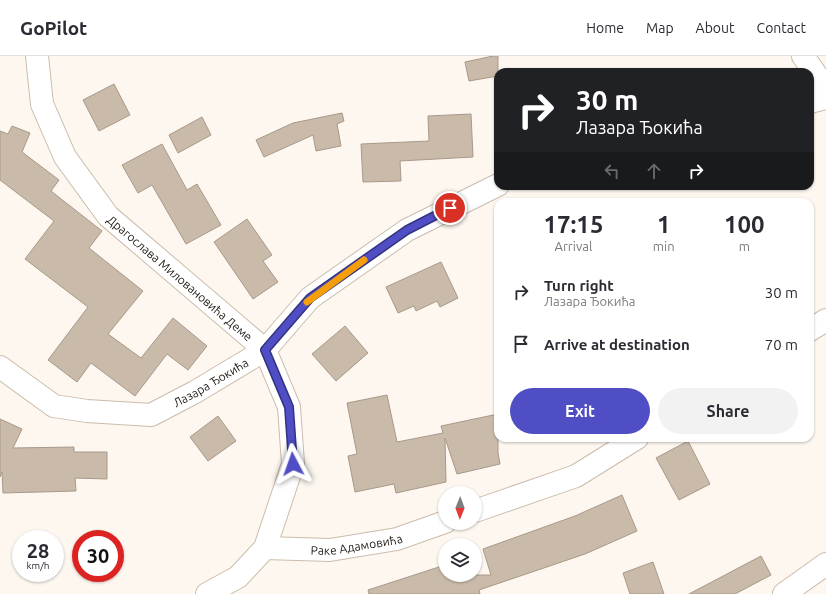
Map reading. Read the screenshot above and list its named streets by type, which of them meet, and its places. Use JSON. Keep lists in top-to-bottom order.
{
  "streets": {
    "street": ["Драгослава Миловановића Деме", "Лазара Ђокића", "Раке Адамовића"]
  },
  "crossings": [
    ["Драгослава Миловановића Деме", "Лазара Ђокића"],
    ["Драгослава Миловановића Деме", "Раке Адамовића"]
  ],
  "north": "bottom",
  "page": {
    "header": "GoPilot",
    "nav": [
      "Home",
      "Map",
      "About",
      "Contact"
    ],
    "turn": ["30 m", "Лазара Ђокића"],
    "eta": [
      "17:15",
      "Arrival",
      "1",
      "min",
      "100",
      "m"
    ],
    "list": [
      {
        "name": "Turn right",
        "note": "Лазара Ђокића",
        "value": "30 m"
      },
      {
        "name": "Arrive at destination",
        "value": "70 m"
      }
    ],
    "buttons": ["Exit", "Share"],
    "speed": "28 km/h",
    "limit": "30"
  }
}
